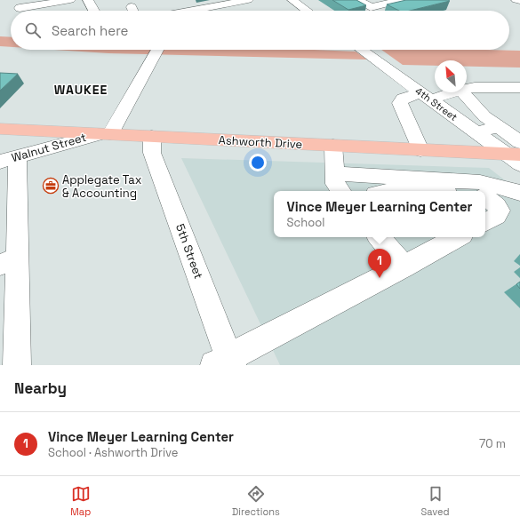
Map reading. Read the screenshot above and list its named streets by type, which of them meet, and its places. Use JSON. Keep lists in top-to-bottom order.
{
  "streets": {
    "main road": ["Ashworth Drive"],
    "street": ["4th Street", "Walnut Street", "5th Street"]
  },
  "crossings": [
    ["4th Street", "Ashworth Drive"],
    ["Ashworth Drive", "Walnut Street"],
    ["Ashworth Drive", "5th Street"]
  ],
  "districts": ["WAUKEE"],
  "places": {
    "office": ["Applegate Tax & Accounting"]
  },
  "north": "top left",
  "page": {
    "search": "Search here",
    "popup": ["Vince Meyer Learning Center", "School"],
    "pins": "1",
    "heading": "Nearby",
    "list": [
      {
        "mark": "1",
        "name": "Vince Meyer Learning Center",
        "note": "School · Ashworth Drive",
        "value": "70 m"
      }
    ],
    "nav": ["Map", "Directions", "Saved"]
  }
}
